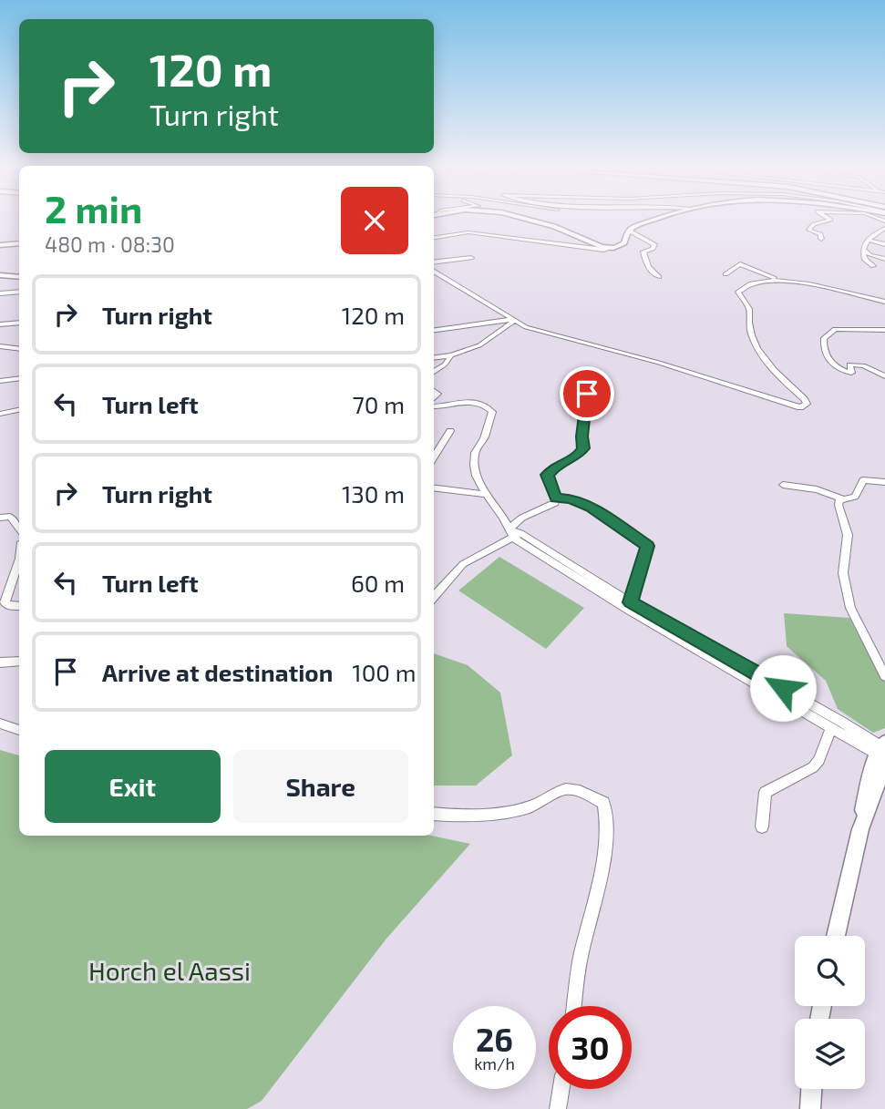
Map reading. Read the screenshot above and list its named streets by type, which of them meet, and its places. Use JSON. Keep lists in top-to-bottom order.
{
  "parks": ["Horch el Aassi"],
  "page": {
    "turn": ["120 m", "Turn right"],
    "heading": ["2 min", "480 m · 08:30"],
    "list": [
      {
        "name": "Turn right",
        "value": "120 m"
      },
      {
        "name": "Turn left",
        "value": "70 m"
      },
      {
        "name": "Turn right",
        "value": "130 m"
      },
      {
        "name": "Turn left",
        "value": "60 m"
      },
      {
        "name": "Arrive at destination",
        "value": "100 m"
      }
    ],
    "buttons": ["Exit", "Share"],
    "speed": "26 km/h",
    "limit": "30"
  }
}
